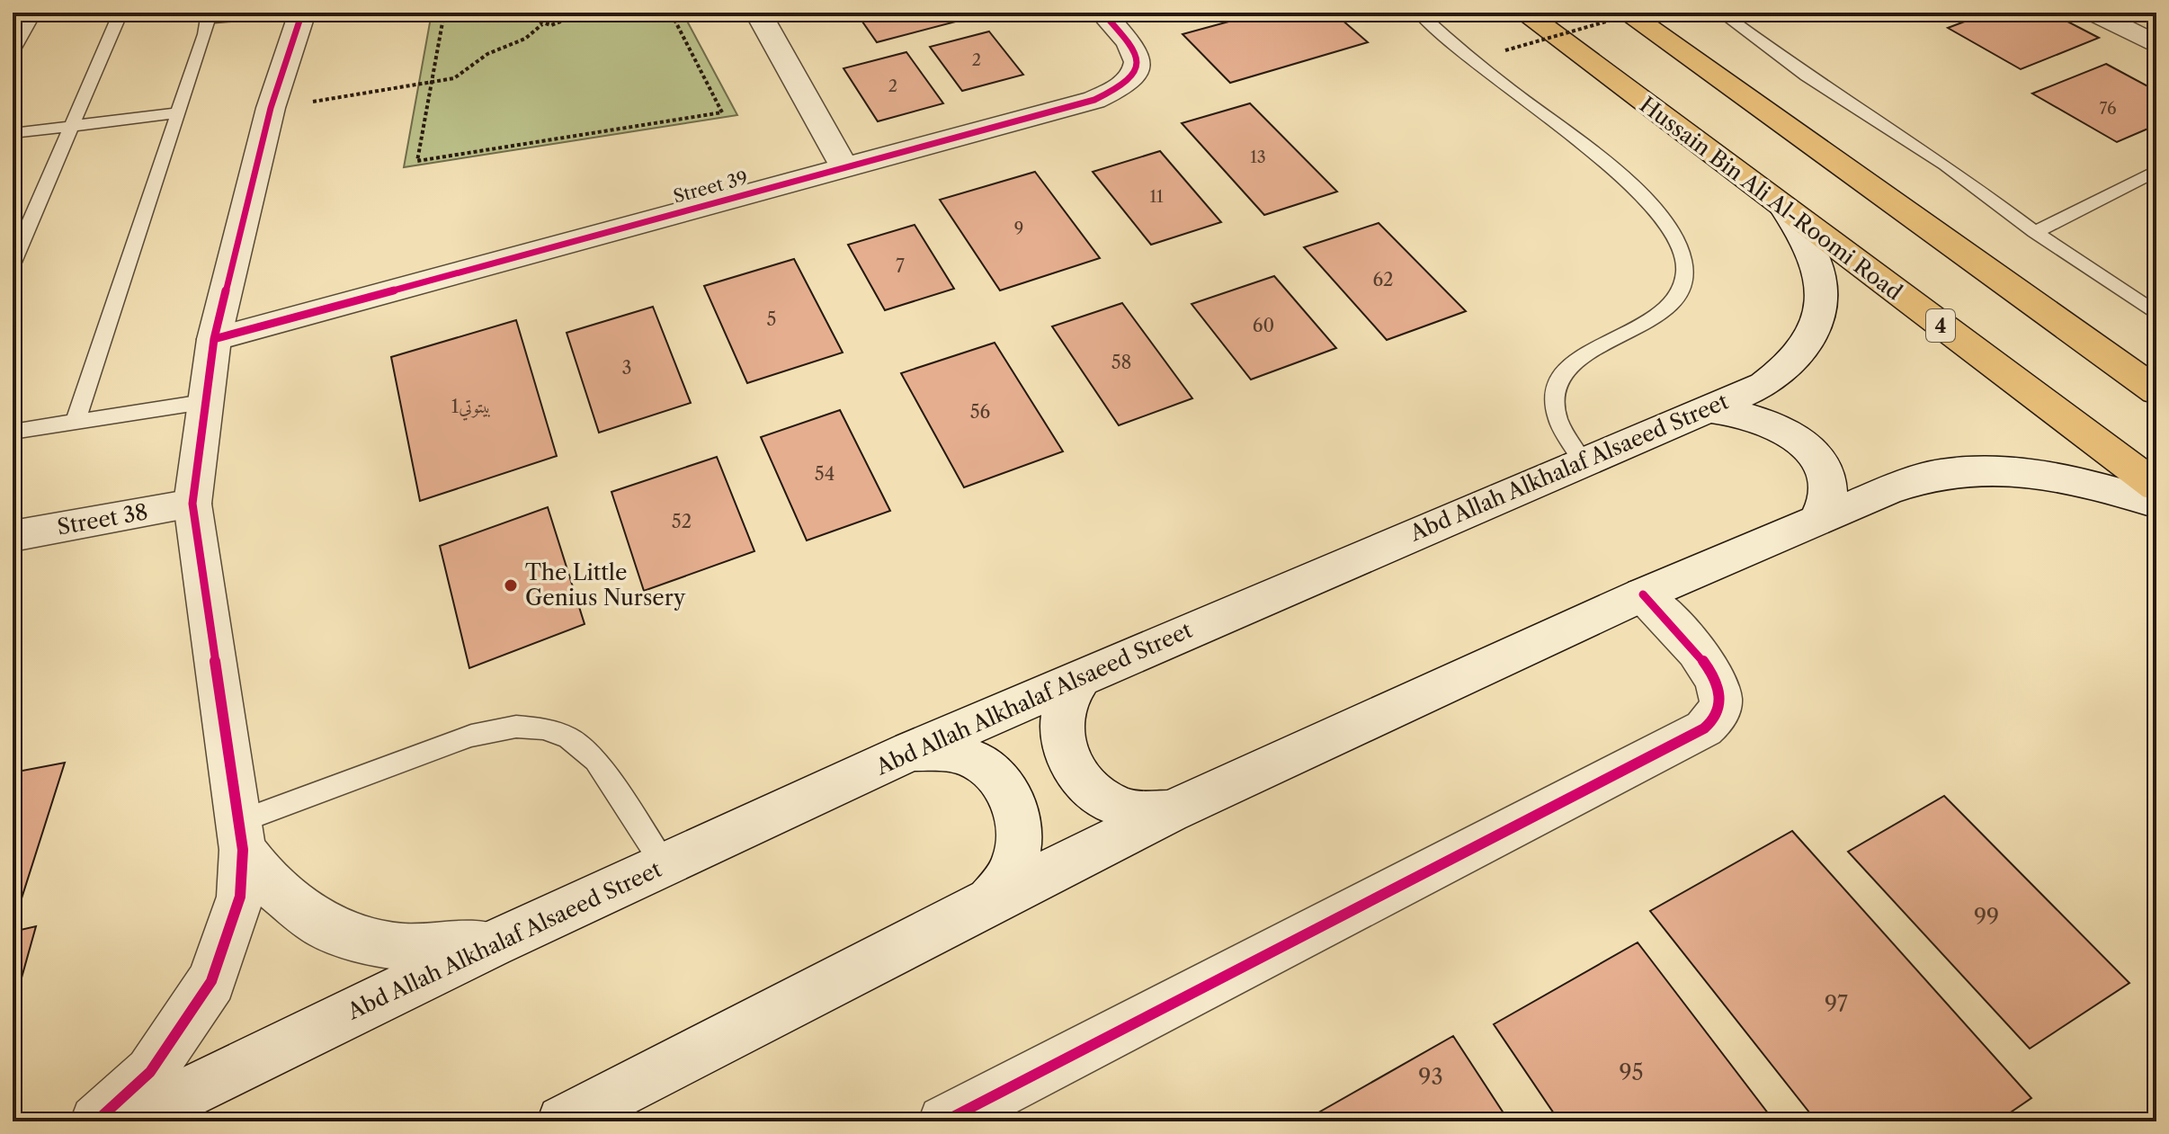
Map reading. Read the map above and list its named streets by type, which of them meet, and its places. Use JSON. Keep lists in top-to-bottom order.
{
  "streets": {
    "highway": ["Hussain Bin Ali Al-Roomi Road", "4"],
    "street": ["Street 39", "Abd Allah Alkhalaf Alsaeed Street", "Street 38"]
  },
  "crossings": [
    ["Hussain Bin Ali Al-Roomi Road", "Abd Allah Alkhalaf Alsaeed Street"]
  ],
  "places": ["The Little Genius Nursery"],
  "house_numbers": [
    "2",
    "2",
    "76",
    "13",
    "11",
    "9",
    "7",
    "62",
    "5",
    "60",
    "58",
    "3",
    "1بيتوتي",
    "56",
    "54",
    "52",
    "99",
    "97",
    "95",
    "93"
  ]
}
